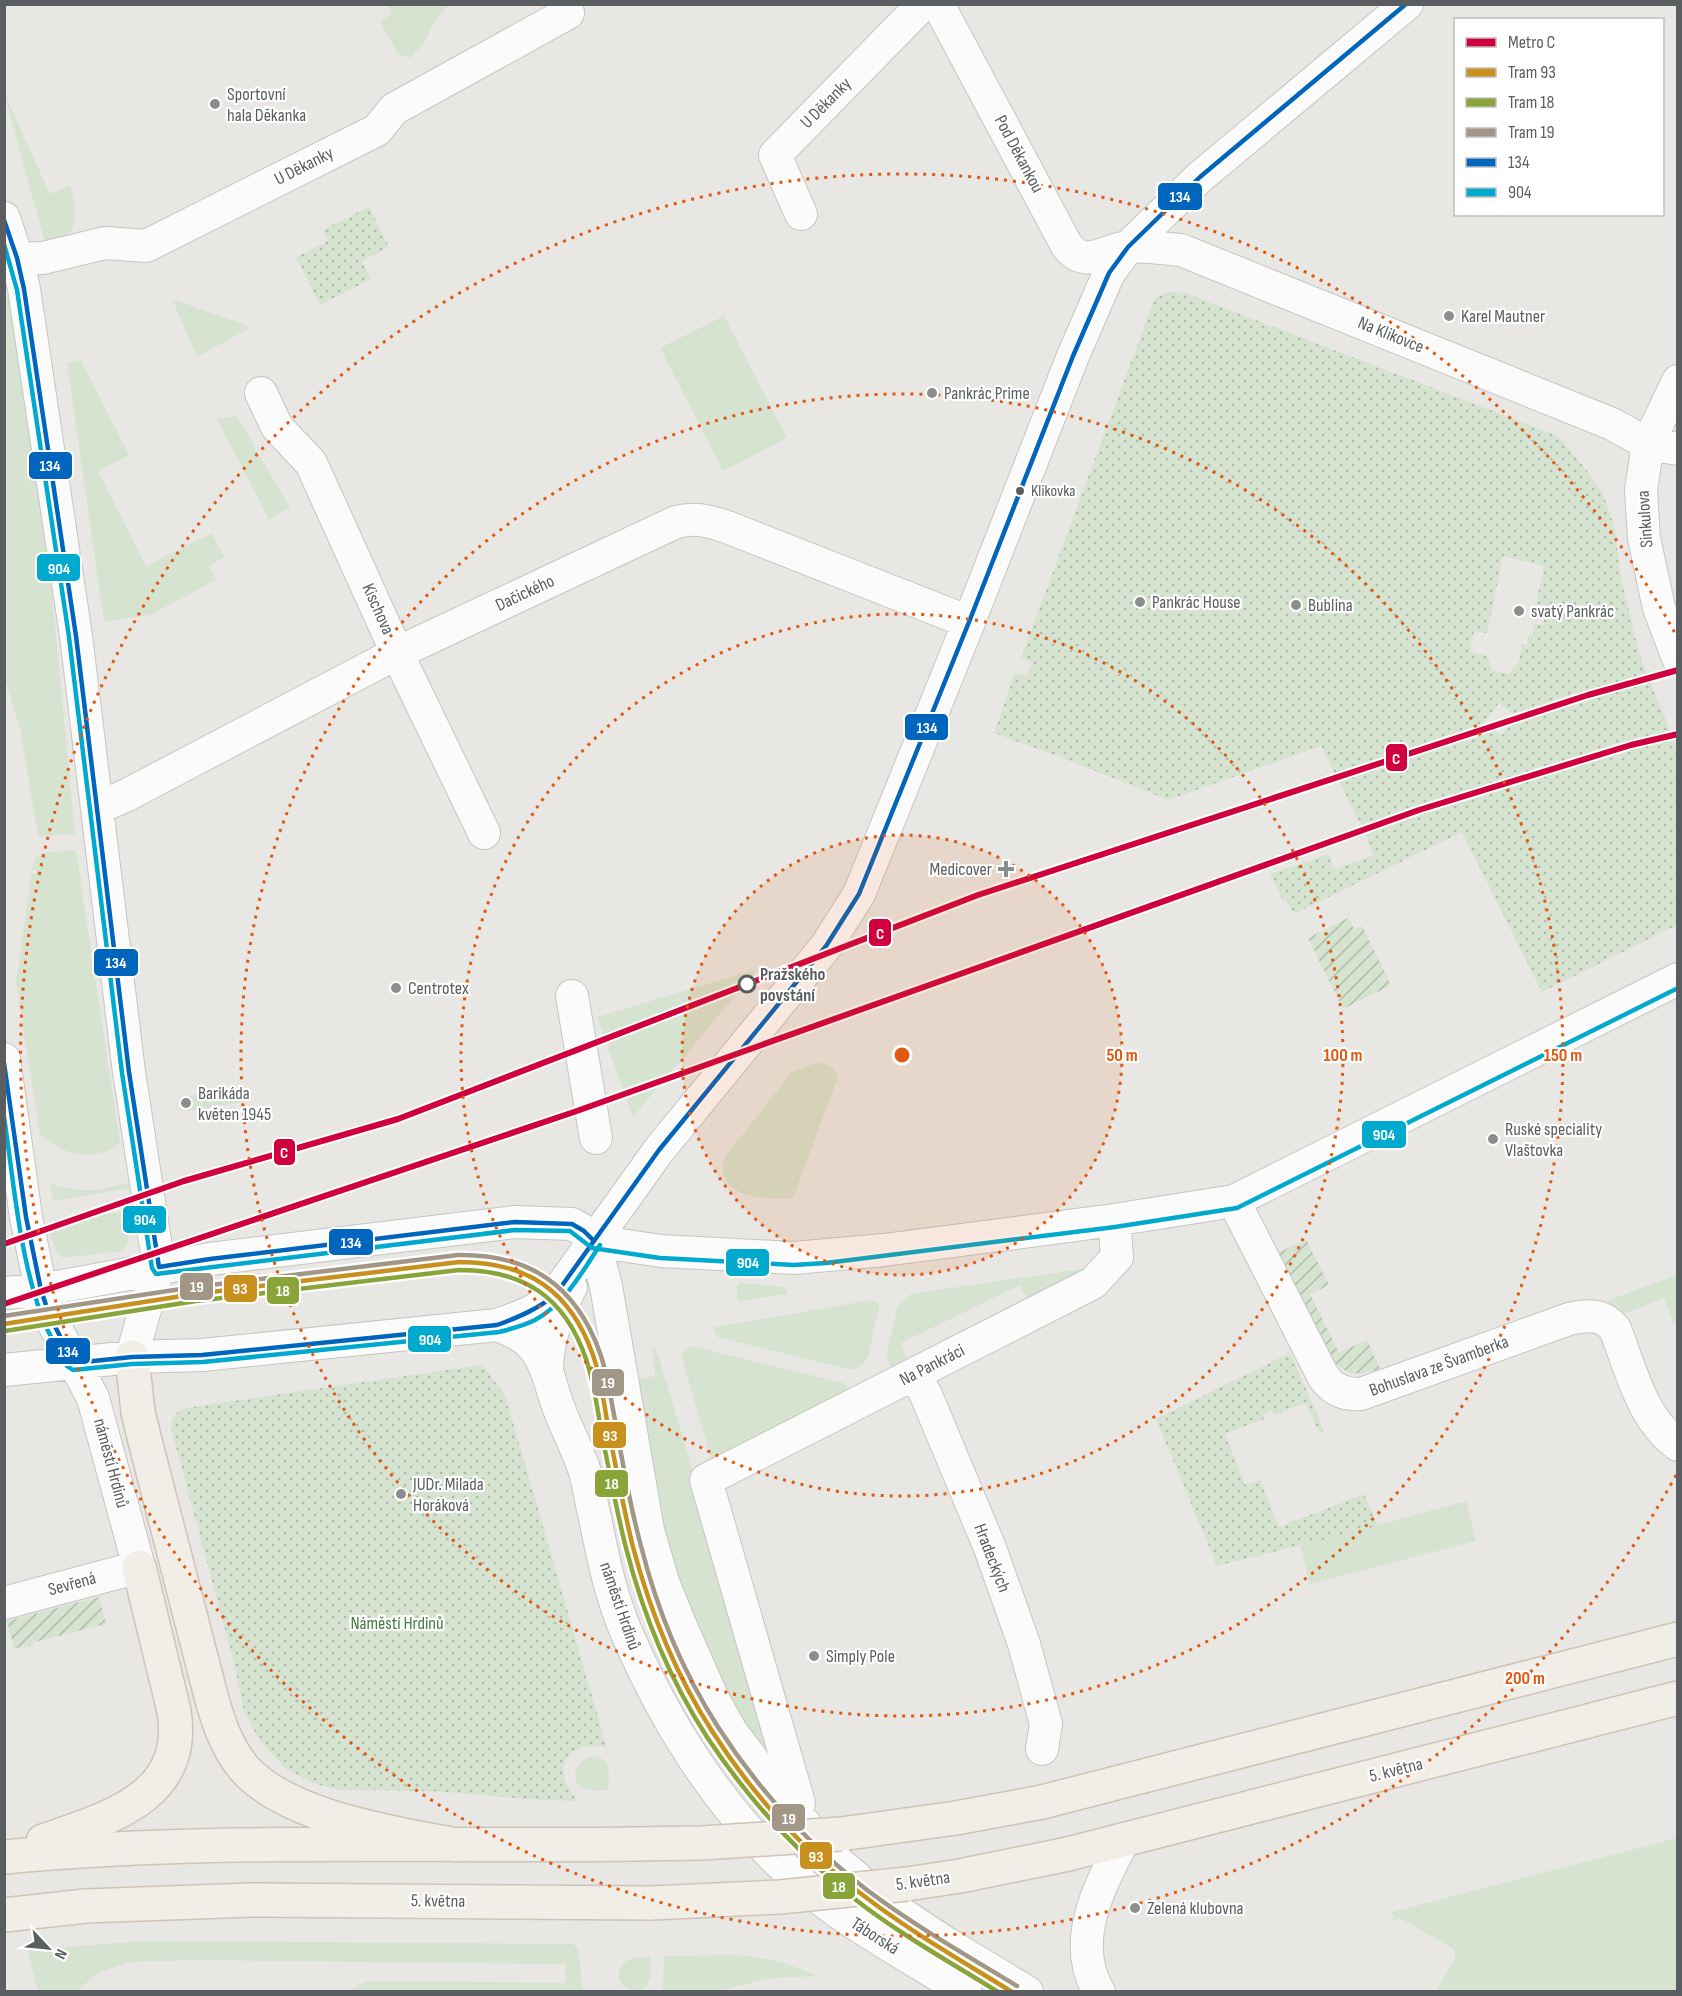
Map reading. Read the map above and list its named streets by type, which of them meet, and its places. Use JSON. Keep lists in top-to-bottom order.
{
  "streets": {
    "main road": ["5. května"],
    "street": [
      "U Děkanky",
      "Pod Děkankou",
      "Na Klikovce",
      "Sinkulova",
      "Dačického",
      "Kischova",
      "Na Pankráci",
      "Bohuslava ze Švamberka",
      "náměstí Hrdinů",
      "Hradeckých",
      "Sevřená",
      "Táborská"
    ]
  },
  "crossings": [
    ["Pod Děkankou", "Na Klikovce"],
    ["Na Klikovce", "Sinkulova"],
    ["Dačického", "Kischova"],
    ["Na Pankráci", "Hradeckých"],
    ["náměstí Hrdinů", "Sevřená"],
    ["náměstí Hrdinů", "Táborská"]
  ],
  "parks": ["Náměstí Hrdinů"],
  "places": {
    "other": [
      "Sportovní hala Děkanka",
      "Karel Mautner",
      "Pankrác Prime",
      "Klikovka",
      "Pankrác House",
      "Bublina",
      "svatý Pankrác",
      "Pražského povstání",
      "Centrotex",
      "Barikáda květen 1945",
      "Ruské speciality Vlaštovka",
      "JUDr. Milada Horáková",
      "Simply Pole",
      "Zelená klubovna"
    ],
    "health": ["Medicover"]
  },
  "lines": [
    "transit line 134",
    "transit line 904",
    "metro line C",
    "tram line 19",
    "tram line 93",
    "tram line 18"
  ],
  "legend": [
    "Metro C",
    "Tram 93",
    "Tram 18",
    "Tram 19",
    "134",
    "904"
  ],
  "north": "bottom right",
  "rings": [
    "50 m",
    "100 m",
    "150 m",
    "200 m"
  ]
}
